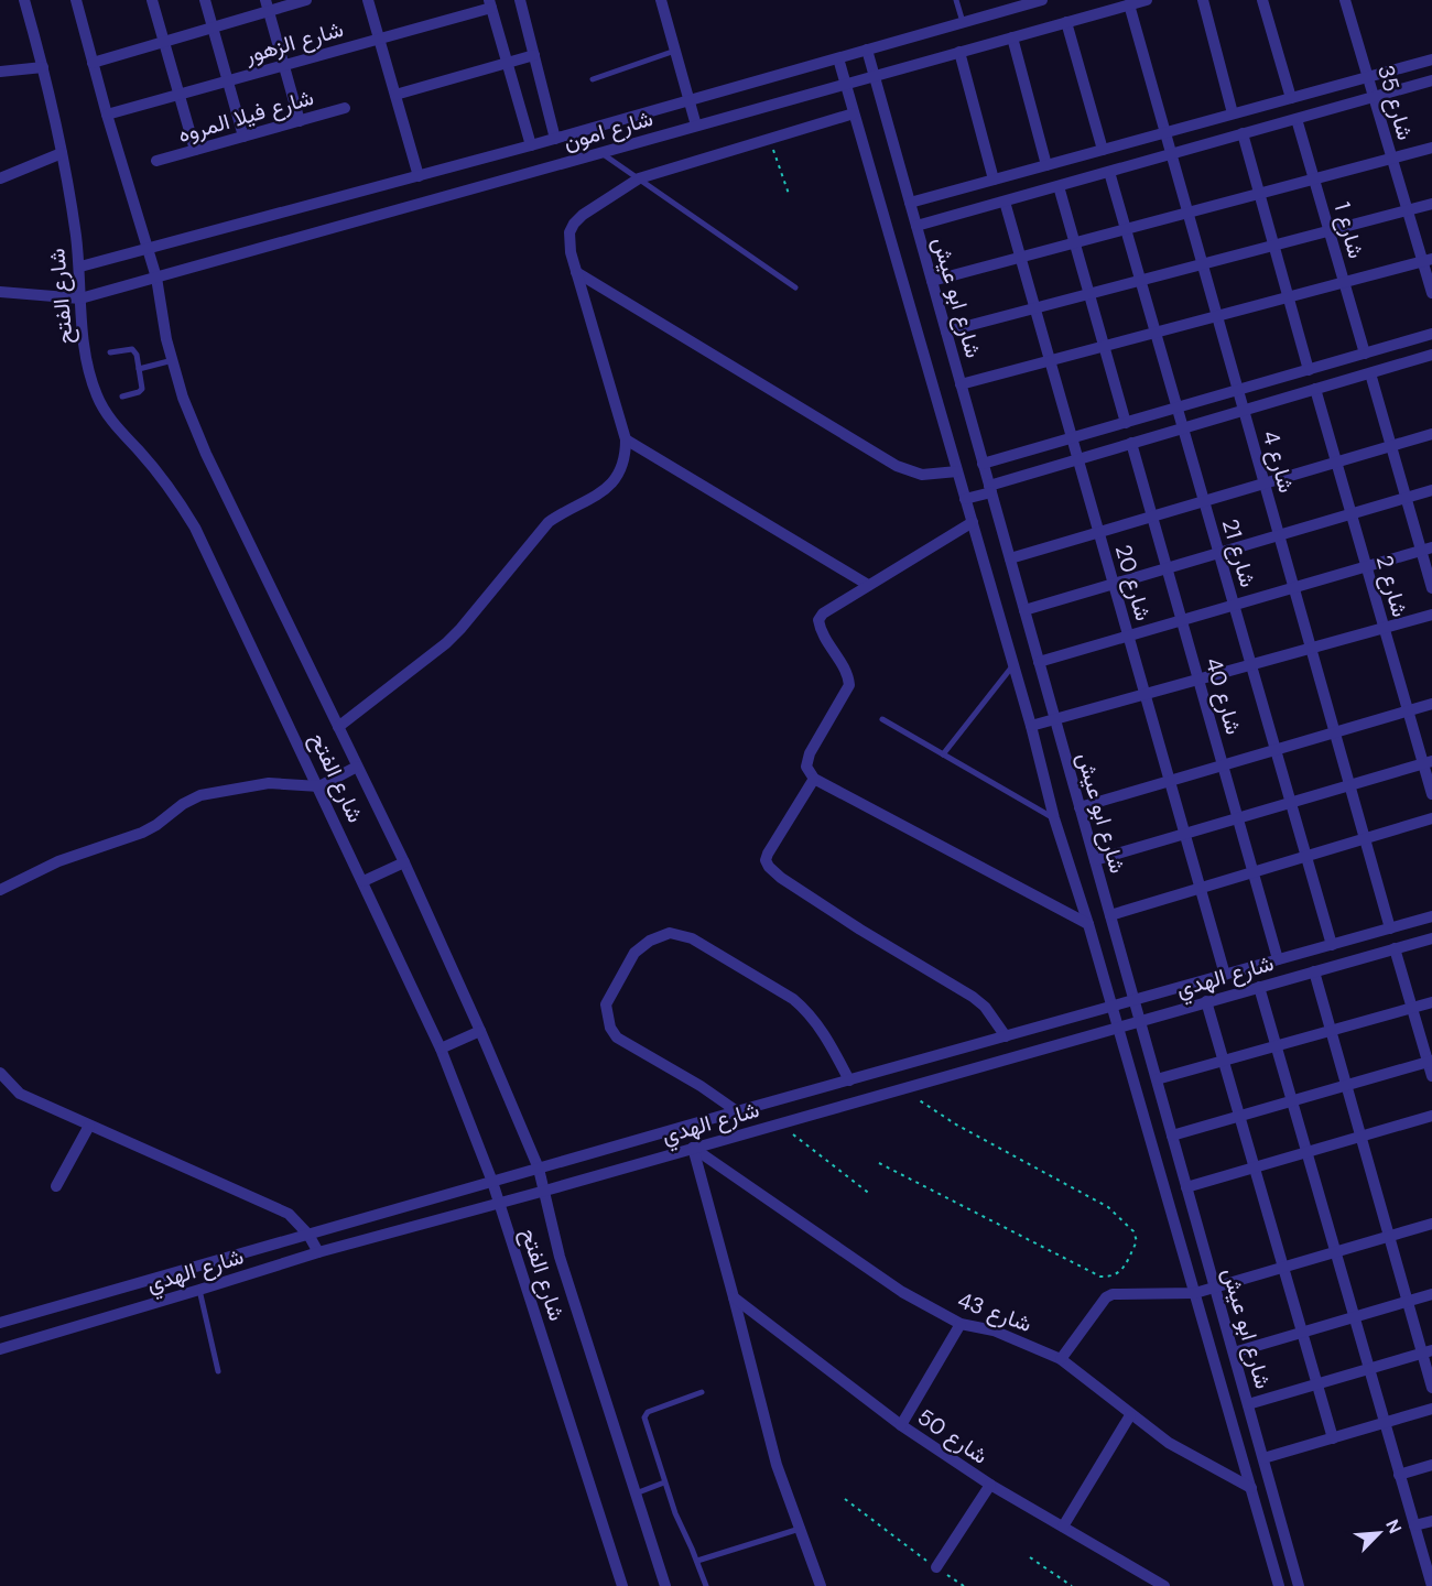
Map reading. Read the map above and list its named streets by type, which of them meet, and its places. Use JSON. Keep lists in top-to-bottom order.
{
  "streets": {
    "street": [
      "شارع الزهور",
      "شارع 35",
      "شارع فيلا المروه",
      "شارع امون",
      "شارع 1",
      "شارع الفتح",
      "شارع ابو عيش",
      "شارع 4",
      "شارع 21",
      "شارع 20",
      "شارع 2",
      "شارع 40",
      "شارع الهدي",
      "شارع 43",
      "شارع 50"
    ]
  },
  "crossings": [
    ["شارع الزهور", "شارع الفتح"],
    ["شارع امون", "شارع الفتح"],
    ["شارع امون", "شارع ابو عيش"],
    ["شارع امون", "شارع 4"],
    ["شارع الفتح", "شارع الهدي"],
    ["شارع ابو عيش", "شارع الهدي"],
    ["شارع ابو عيش", "شارع 43"],
    ["شارع 4", "شارع الهدي"],
    ["شارع 21", "شارع الهدي"],
    ["شارع 20", "شارع الهدي"],
    ["شارع 40", "شارع الهدي"],
    ["شارع الهدي", "شارع 43"]
  ],
  "north": "top right"
}
